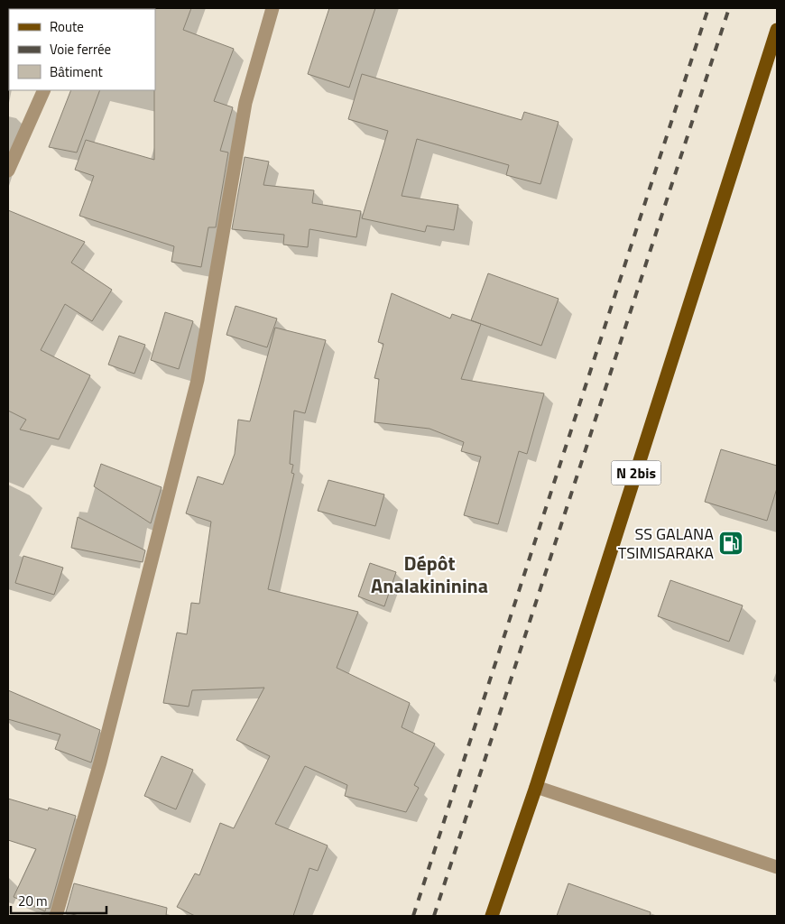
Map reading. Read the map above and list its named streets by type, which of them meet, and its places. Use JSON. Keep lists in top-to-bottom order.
{
  "streets": {
    "main road": ["N 2bis"]
  },
  "districts": ["Dépôt Analakininina"],
  "places": {
    "fuel station": ["SS GALANA TSIMISARAKA"]
  },
  "legend": ["Route", "Voie ferrée", "Bâtiment"],
  "scale_bar": "20 m"
}
